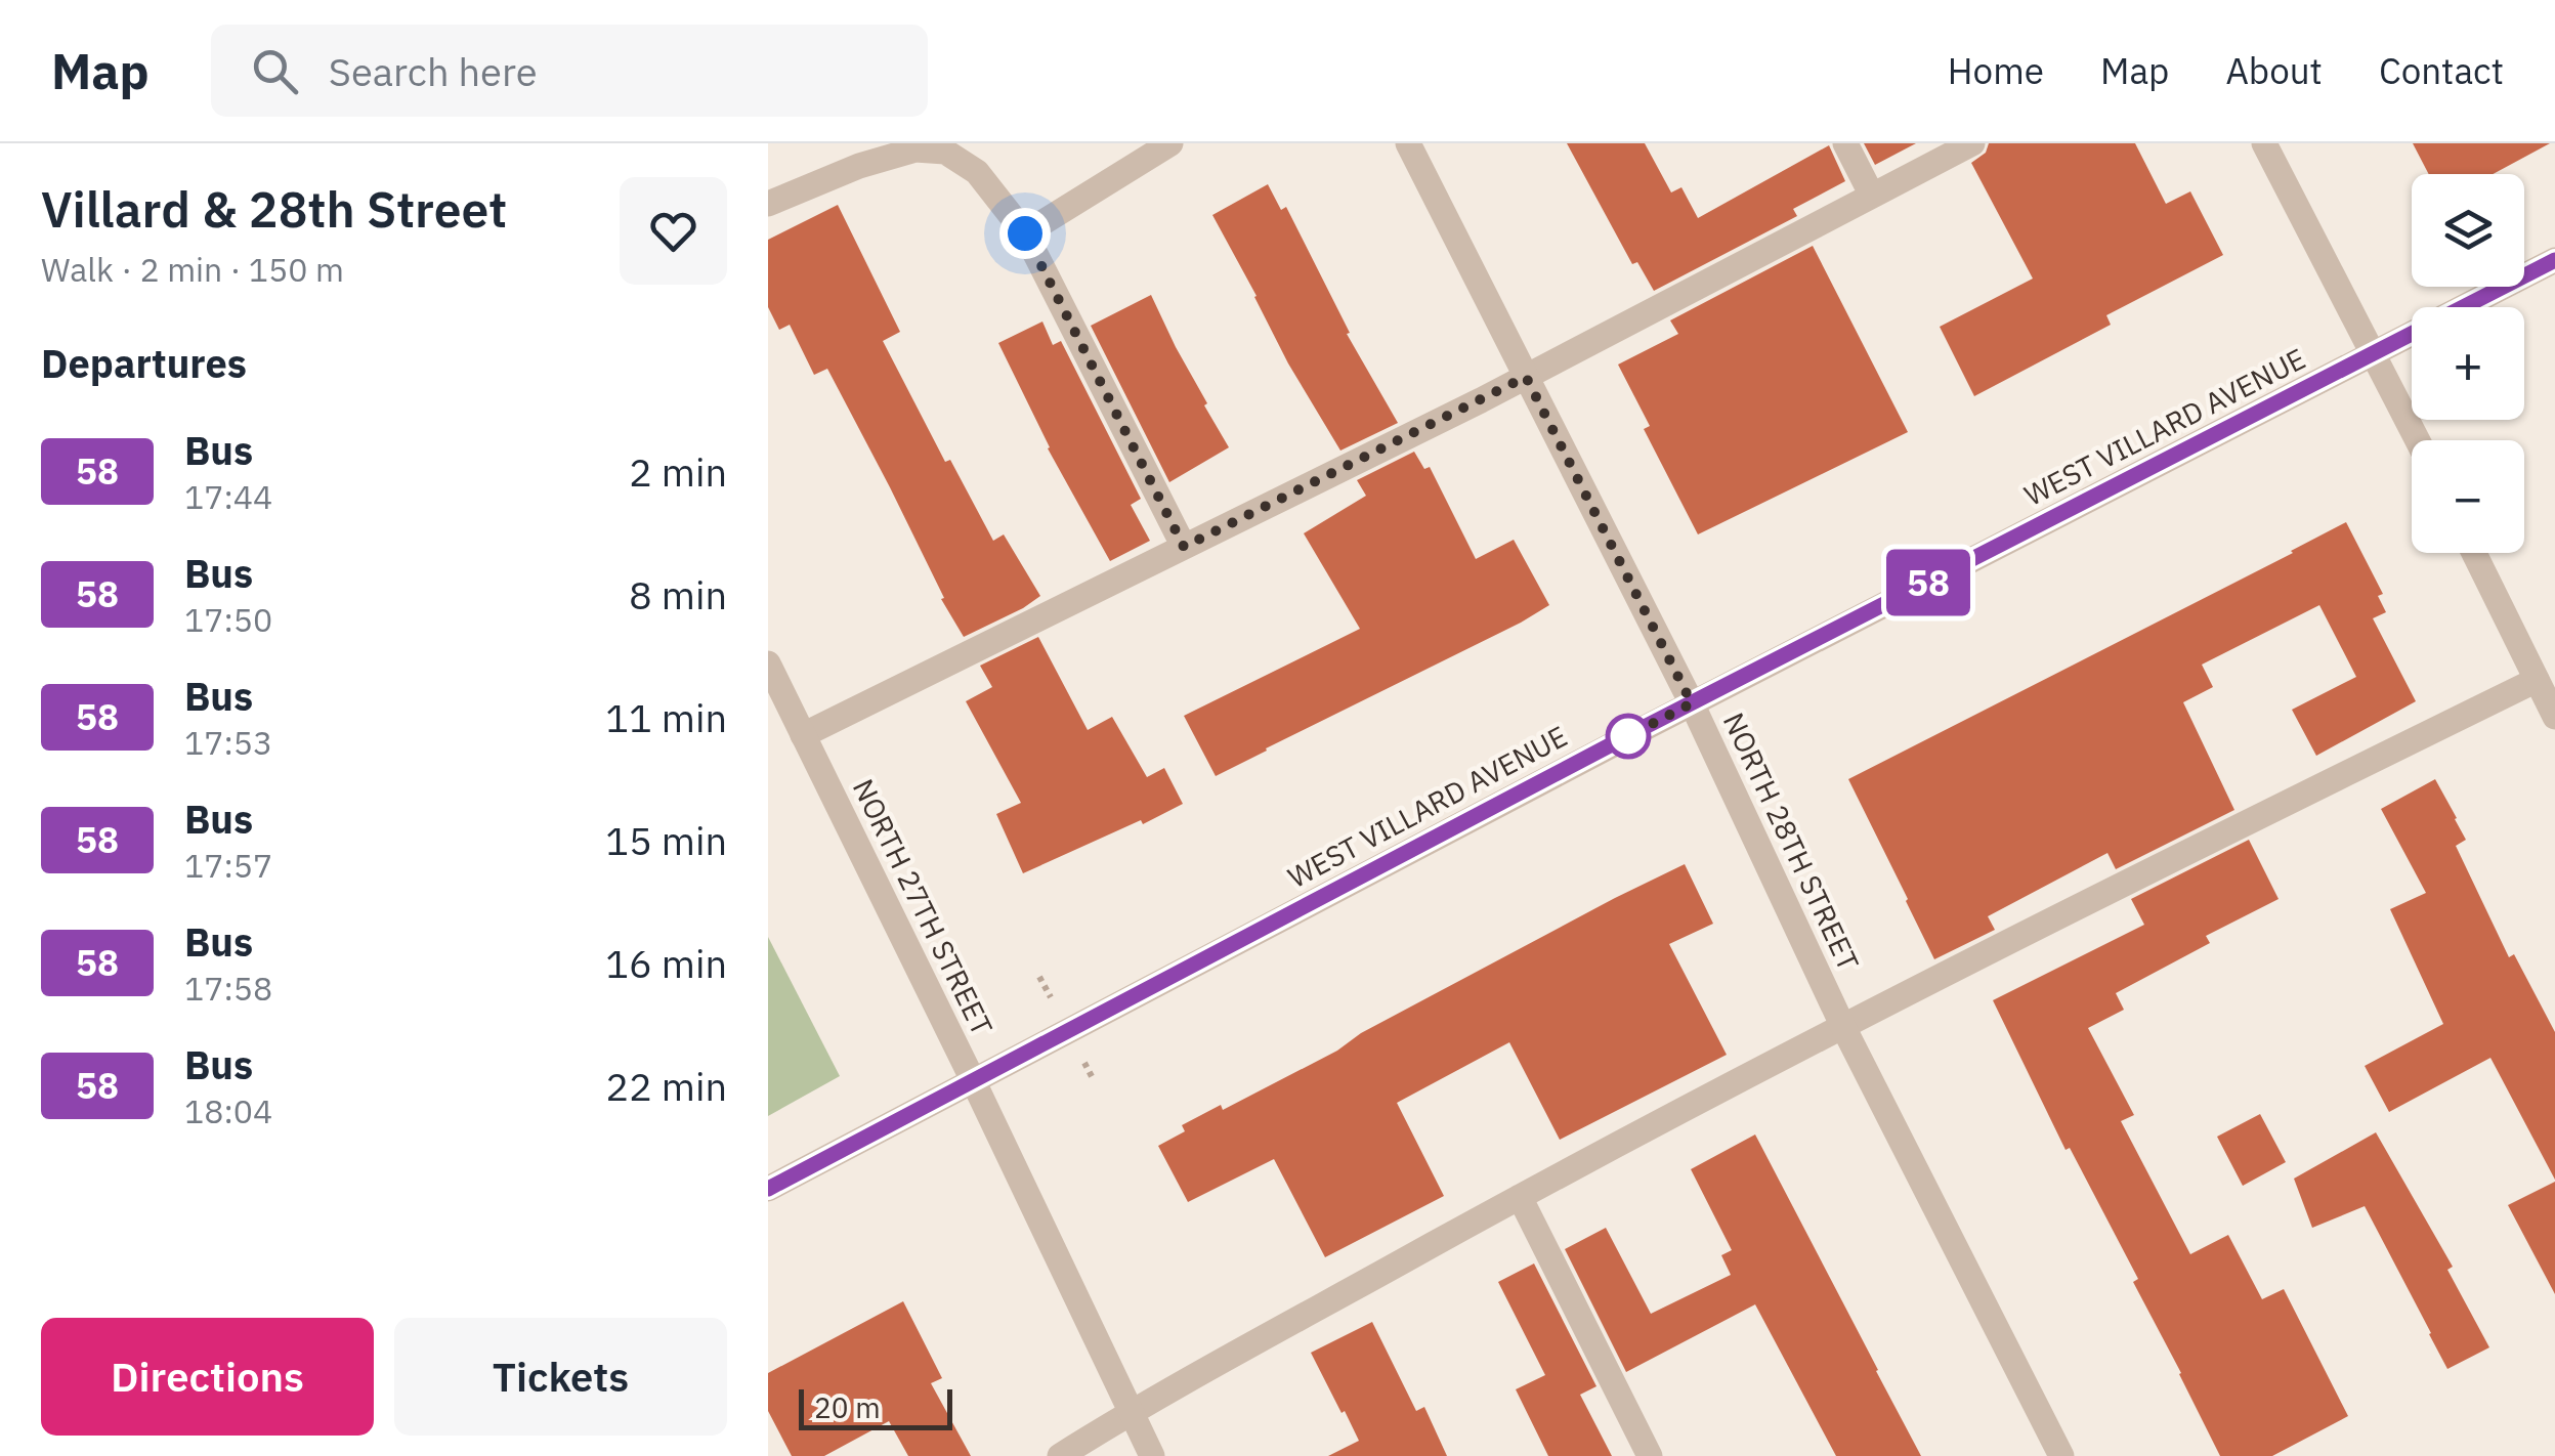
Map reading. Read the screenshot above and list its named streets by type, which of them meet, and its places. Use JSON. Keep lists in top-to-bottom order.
{
  "streets": {
    "street": ["WEST VILLARD AVENUE", "NORTH 28TH STREET", "NORTH 27TH STREET"]
  },
  "crossings": [
    ["WEST VILLARD AVENUE", "NORTH 28TH STREET"],
    ["WEST VILLARD AVENUE", "NORTH 27TH STREET"]
  ],
  "lines": ["bus line 58"],
  "scale_bar": "20 m",
  "page": {
    "header": "Map",
    "search": "Search here",
    "nav": [
      "Home",
      "Map",
      "About",
      "Contact"
    ],
    "heading": [
      ["Villard & 28th Street", "Walk · 2 min · 150 m"],
      "Departures"
    ],
    "on_map": "58",
    "map_buttons": ["+", "−"],
    "list": [
      {
        "mark": "58",
        "name": "Bus",
        "note": "17:44",
        "value": "2 min"
      },
      {
        "mark": "58",
        "name": "Bus",
        "note": "17:50",
        "value": "8 min"
      },
      {
        "mark": "58",
        "name": "Bus",
        "note": "17:53",
        "value": "11 min"
      },
      {
        "mark": "58",
        "name": "Bus",
        "note": "17:57",
        "value": "15 min"
      },
      {
        "mark": "58",
        "name": "Bus",
        "note": "17:58",
        "value": "16 min"
      },
      {
        "mark": "58",
        "name": "Bus",
        "note": "18:04",
        "value": "22 min"
      }
    ],
    "buttons": ["Directions", "Tickets"],
    "scale": "20 m"
  }
}
